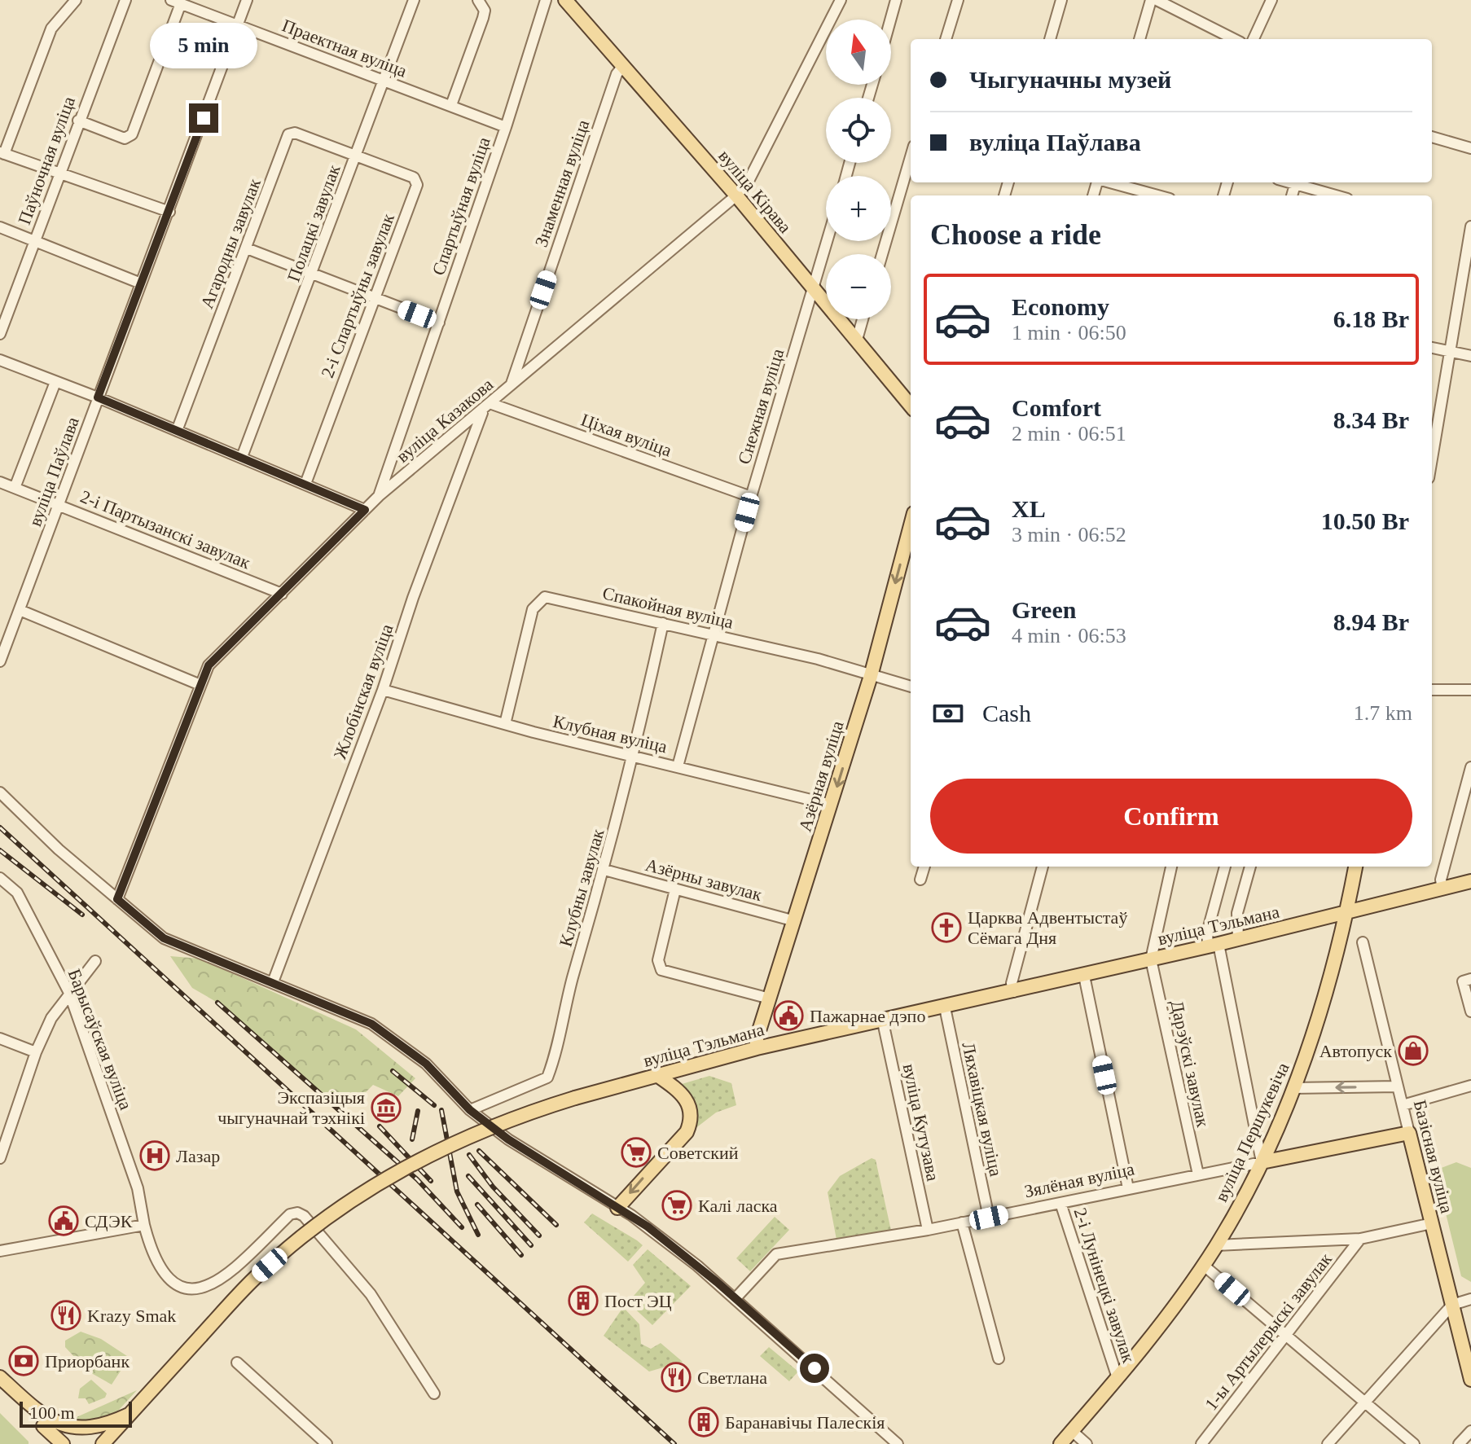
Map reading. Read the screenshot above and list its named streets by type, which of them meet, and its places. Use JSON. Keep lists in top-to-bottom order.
{
  "streets": {
    "main road": [
      "вуліца Кірава",
      "Азёрная вуліца",
      "вуліца Тэльмана",
      "вуліца Першукевіча",
      "Базісная вуліца",
      "Зялёная вуліца"
    ],
    "street": [
      "Праектная вуліца",
      "Паўночная вуліца",
      "Знаменная вуліца",
      "Спартыўная вуліца",
      "Полацкі завулак",
      "Агародны завулак",
      "2-і Спартыўны завулак",
      "Снежная вуліца",
      "вуліца Казакова",
      "Ціхая вуліца",
      "вуліца Паўлава",
      "2-і Партызанскі завулак",
      "Спакойная вуліца",
      "Жлобінская вуліца",
      "Клубная вуліца",
      "Азёрны завулак",
      "Клубны завулак",
      "Барысаўская вуліца",
      "Дарэўскі завулак",
      "Ляхавіцкая вуліца",
      "вуліца Кутузава",
      "2-і Лунінецкі завулак",
      "1-ы Артылерыскі завулак"
    ]
  },
  "crossings": [
    ["Праектная вуліца", "Спартыўная вуліца"],
    ["Праектная вуліца", "Полацкі завулак"],
    ["Праектная вуліца", "вуліца Паўлава"],
    ["Знаменная вуліца", "вуліца Кірава"],
    ["Знаменная вуліца", "вуліца Казакова"],
    ["вуліца Кірава", "Снежная вуліца"],
    ["вуліца Кірава", "вуліца Казакова"],
    ["Спартыўная вуліца", "вуліца Казакова"],
    ["Полацкі завулак", "Агародны завулак"],
    ["Полацкі завулак", "2-і Спартыўны завулак"],
    ["Агародны завулак", "2-і Спартыўны завулак"],
    ["Снежная вуліца", "Ціхая вуліца"],
    ["Снежная вуліца", "Спакойная вуліца"],
    ["Снежная вуліца", "Клубная вуліца"],
    ["вуліца Казакова", "Ціхая вуліца"],
    ["вуліца Казакова", "2-і Партызанскі завулак"],
    ["вуліца Казакова", "Жлобінская вуліца"],
    ["вуліца Паўлава", "2-і Партызанскі завулак"],
    ["Спакойная вуліца", "Клубная вуліца"],
    ["Спакойная вуліца", "Азёрная вуліца"],
    ["Спакойная вуліца", "Клубны завулак"],
    ["Жлобінская вуліца", "Клубная вуліца"],
    ["Клубная вуліца", "Азёрная вуліца"],
    ["Клубная вуліца", "Клубны завулак"],
    ["Азёрная вуліца", "Азёрны завулак"],
    ["Азёрная вуліца", "вуліца Тэльмана"],
    ["Азёрны завулак", "Клубны завулак"],
    ["вуліца Тэльмана", "Дарэўскі завулак"],
    ["вуліца Тэльмана", "Ляхавіцкая вуліца"],
    ["вуліца Тэльмана", "вуліца Кутузава"],
    ["вуліца Тэльмана", "вуліца Першукевіча"],
    ["Дарэўскі завулак", "Зялёная вуліца"],
    ["Ляхавіцкая вуліца", "Зялёная вуліца"],
    ["вуліца Кутузава", "Зялёная вуліца"],
    ["вуліца Першукевіча", "Зялёная вуліца"],
    ["вуліца Першукевіча", "2-і Лунінецкі завулак"],
    ["Базісная вуліца", "Зялёная вуліца"],
    ["Зялёная вуліца", "2-і Лунінецкі завулак"]
  ],
  "one_way": ["Азёрная вуліца"],
  "places": {
    "church": ["Царква Адвентыстаў Сёмага Дня"],
    "public building": ["Пажарнае дэпо", "СДЭК"],
    "shop": ["Автопуск"],
    "museum": ["Экспазіцыя чыгуначнай тэхнікі"],
    "supermarket": ["Советский", "Калі ласка"],
    "hospital": ["Лазар"],
    "building": ["Пост ЭЦ", "Баранавічы Палескія"],
    "restaurant": ["Krazy Smak", "Светлана"],
    "bank": ["Приорбанк"]
  },
  "scale_bar": "100 m",
  "north": "top",
  "page": {
    "map_buttons": ["+", "−"],
    "bubble": "5 min",
    "banner": ["Чыгуначны музей", "вуліца Паўлава"],
    "heading": "Choose a ride",
    "list": [
      {
        "name": "Economy",
        "note": "1 min · 06:50",
        "value": "6.18 Br"
      },
      {
        "name": "Comfort",
        "note": "2 min · 06:51",
        "value": "8.34 Br"
      },
      {
        "name": "XL",
        "note": "3 min · 06:52",
        "value": "10.50 Br"
      },
      {
        "name": "Green",
        "note": "4 min · 06:53",
        "value": "8.94 Br"
      }
    ],
    "pay": ["Cash", "1.7 km"],
    "buttons": "Confirm",
    "scale": "100 m"
  }
}
